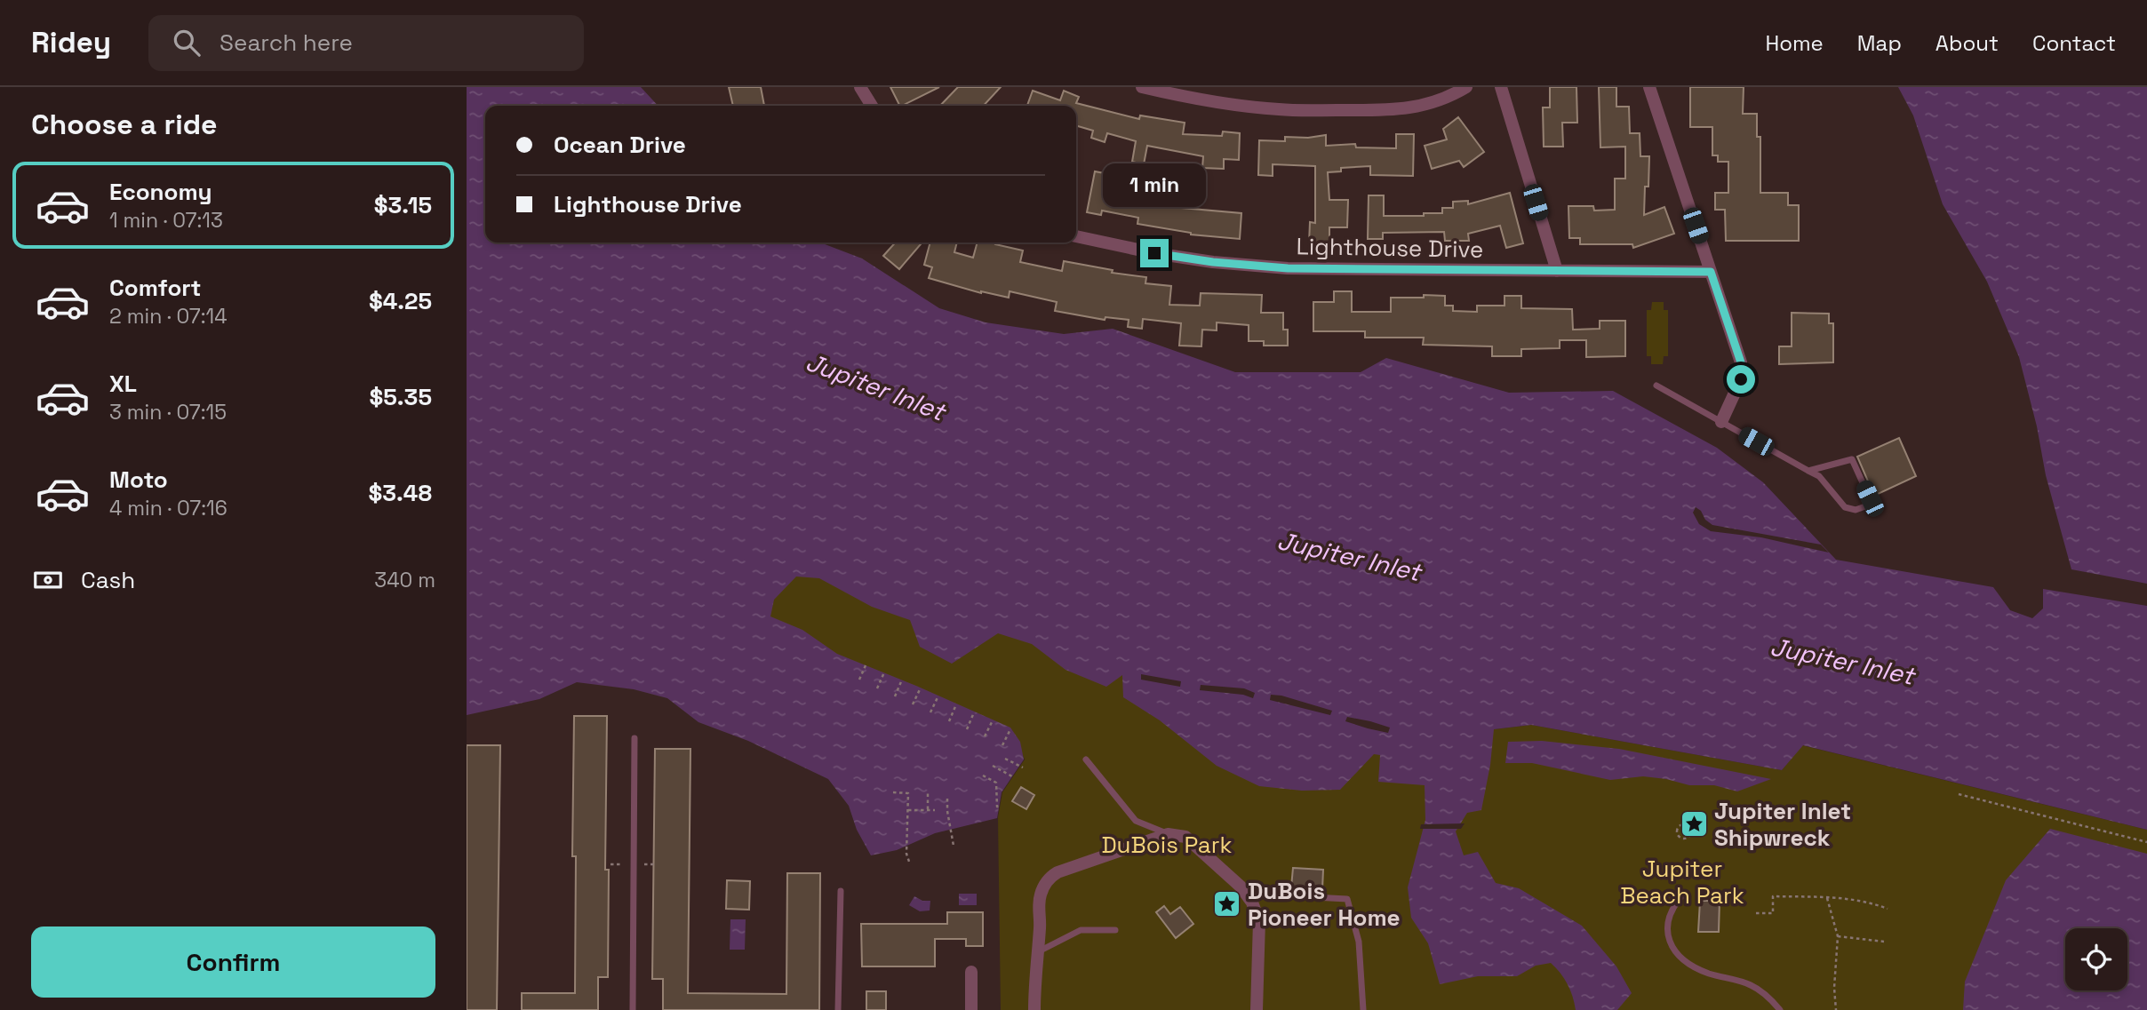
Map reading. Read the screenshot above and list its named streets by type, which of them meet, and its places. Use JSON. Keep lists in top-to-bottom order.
{
  "streets": {
    "street": ["Lighthouse Drive"]
  },
  "water": ["Jupiter Inlet"],
  "parks": ["DuBois Park", "Jupiter Beach Park"],
  "places": {
    "place": ["Jupiter Inlet Shipwreck", "DuBois Pioneer Home"]
  },
  "page": {
    "header": "Ridey",
    "search": "Search here",
    "nav": [
      "Home",
      "Map",
      "About",
      "Contact"
    ],
    "heading": "Choose a ride",
    "banner": ["Ocean Drive", "Lighthouse Drive"],
    "list": [
      {
        "name": "Economy",
        "note": "1 min · 07:13",
        "value": "$3.15"
      },
      {
        "name": "Comfort",
        "note": "2 min · 07:14",
        "value": "$4.25"
      },
      {
        "name": "XL",
        "note": "3 min · 07:15",
        "value": "$5.35"
      },
      {
        "name": "Moto",
        "note": "4 min · 07:16",
        "value": "$3.48"
      }
    ],
    "bubble": "1 min",
    "pay": ["Cash", "340 m"],
    "buttons": "Confirm"
  }
}
